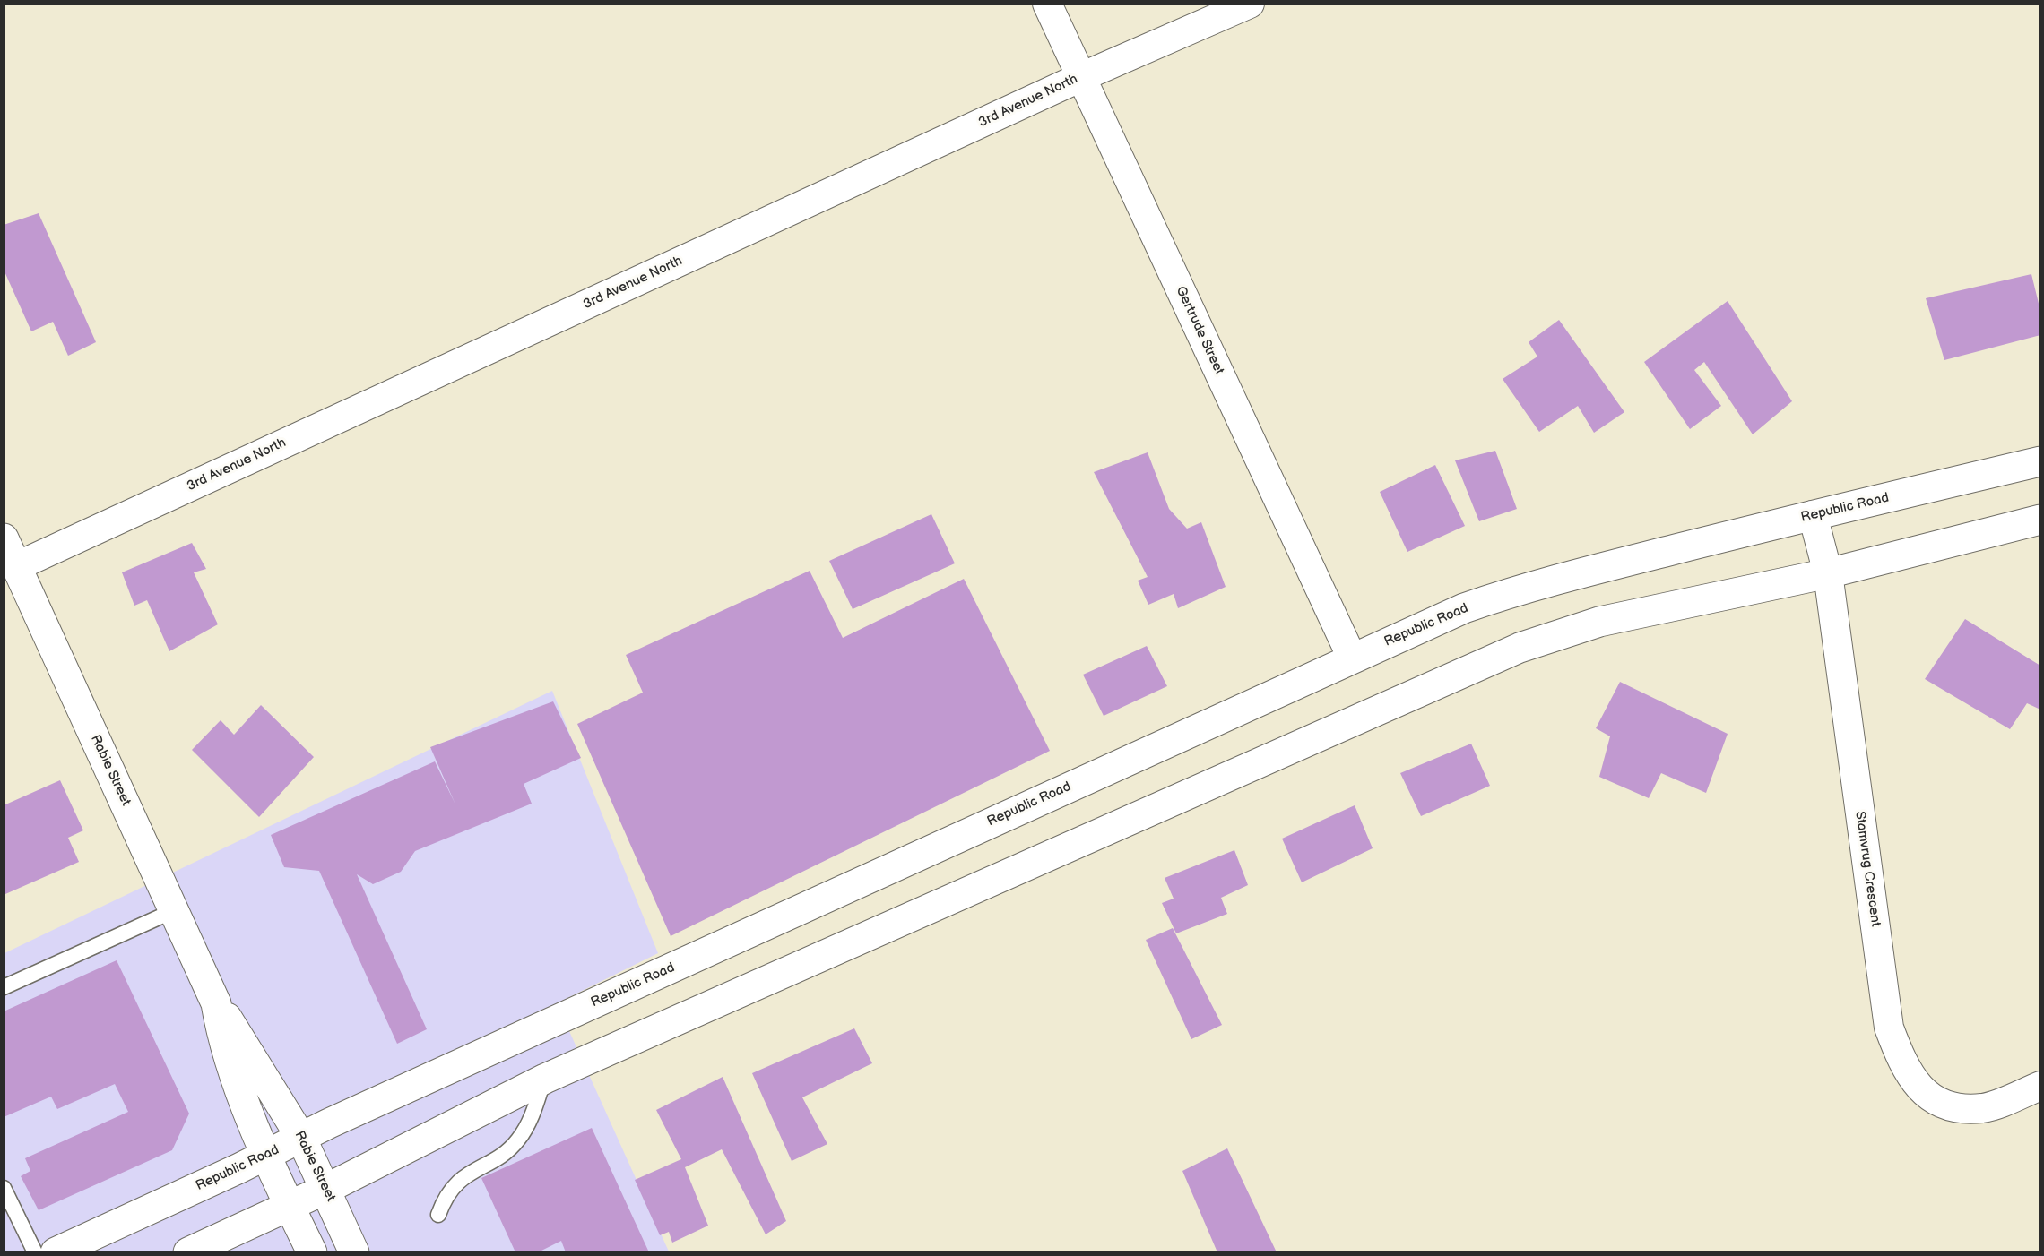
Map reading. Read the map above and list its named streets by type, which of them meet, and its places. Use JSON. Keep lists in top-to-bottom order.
{
  "streets": {
    "main road": ["Republic Road", "Rabie Street"],
    "street": ["3rd Avenue North", "Gertrude Street", "Stamvrug Crescent"]
  },
  "crossings": [
    ["3rd Avenue North", "Gertrude Street"],
    ["3rd Avenue North", "Rabie Street"],
    ["Gertrude Street", "Republic Road"],
    ["Republic Road", "Rabie Street"],
    ["Republic Road", "Stamvrug Crescent"]
  ]
}
